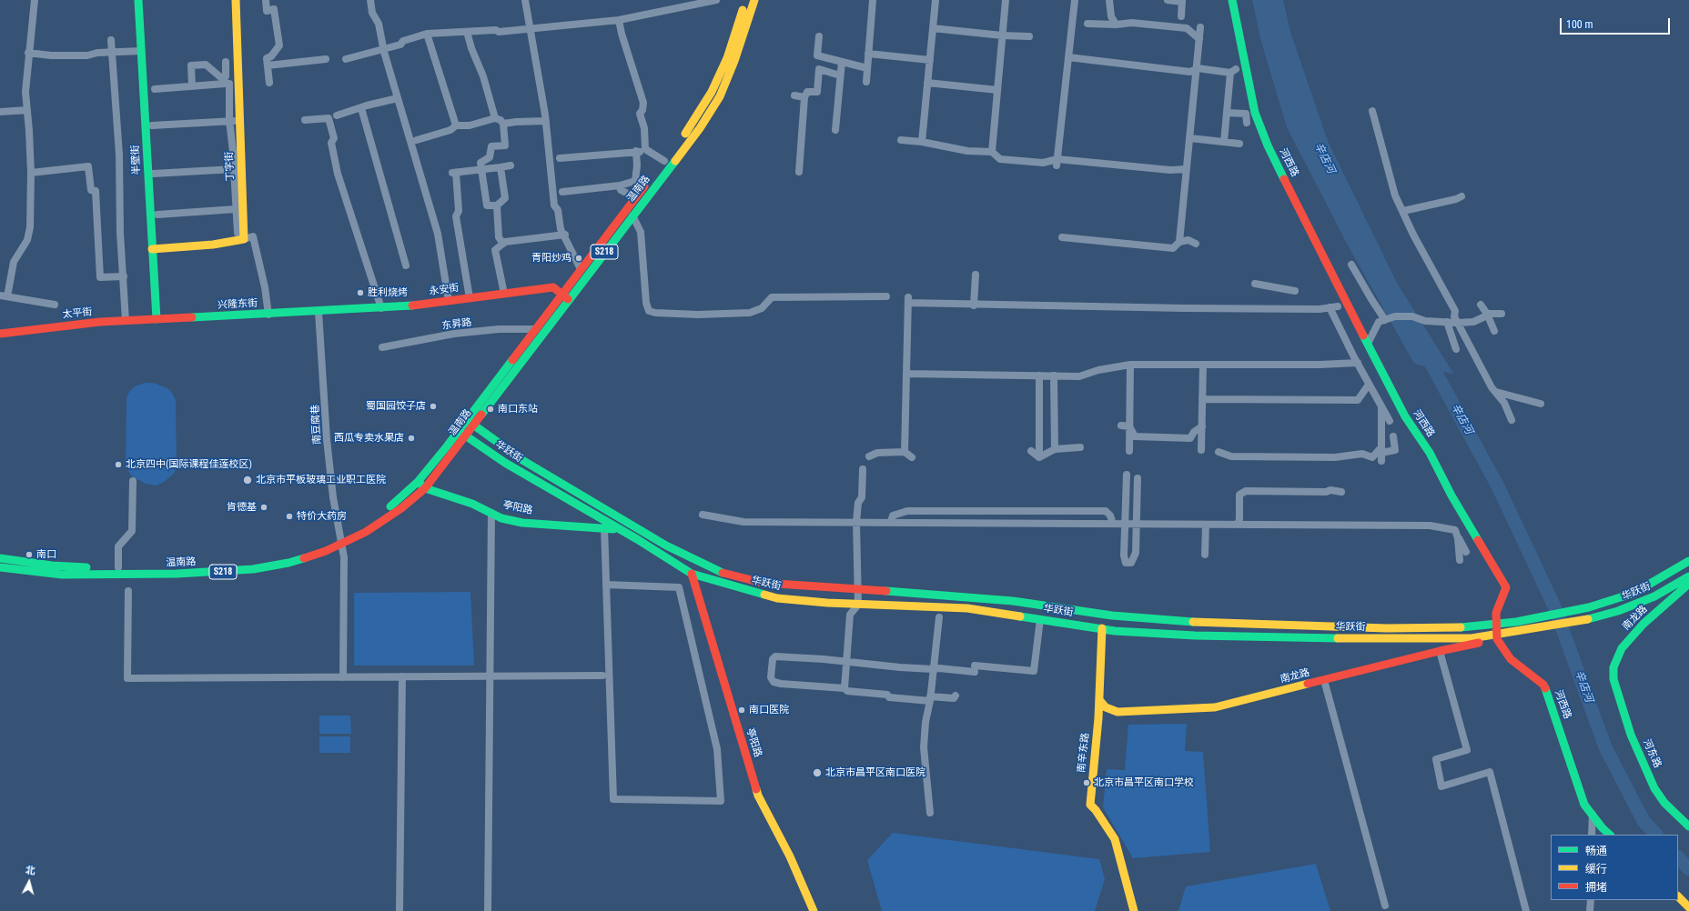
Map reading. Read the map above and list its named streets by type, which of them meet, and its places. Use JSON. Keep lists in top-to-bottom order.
{
  "streets": {
    "street": [
      "半壁街",
      "河西路",
      "丁字街",
      "温南路",
      "S218",
      "永安街",
      "兴隆东街",
      "太平街",
      "东昇路",
      "南豆腐巷",
      "华跃街",
      "亭阳路",
      "南龙路",
      "南辛东路",
      "河东路"
    ]
  },
  "crossings": [
    ["半壁街", "兴隆东街"],
    ["半壁街", "太平街"],
    ["河西路", "华跃街"],
    ["河西路", "南龙路"],
    ["温南路", "永安街"],
    ["温南路", "东昇路"],
    ["温南路", "南豆腐巷"],
    ["温南路", "华跃街"],
    ["温南路", "亭阳路"],
    ["永安街", "兴隆东街"],
    ["永安街", "南豆腐巷"],
    ["兴隆东街", "太平街"],
    ["兴隆东街", "南豆腐巷"],
    ["华跃街", "亭阳路"],
    ["华跃街", "南龙路"],
    ["华跃街", "南辛东路"],
    ["南龙路", "南辛东路"],
    ["南龙路", "河东路"]
  ],
  "water": ["辛店河"],
  "places": [
    "青阳炒鸡",
    "胜利烧烤",
    "蜀国园饺子店",
    "南口东站",
    "西瓜专卖水果店",
    "北京四中(国际课程佳莲校区)",
    "北京市平板玻璃工业职工医院",
    "肯德基",
    "特价大药房",
    "南口",
    "南口医院",
    "北京市昌平区南口医院",
    "北京市昌平区南口学校"
  ],
  "legend": ["畅通", "缓行", "拥堵"],
  "scale_bar": "100 m",
  "north": "top"
}
